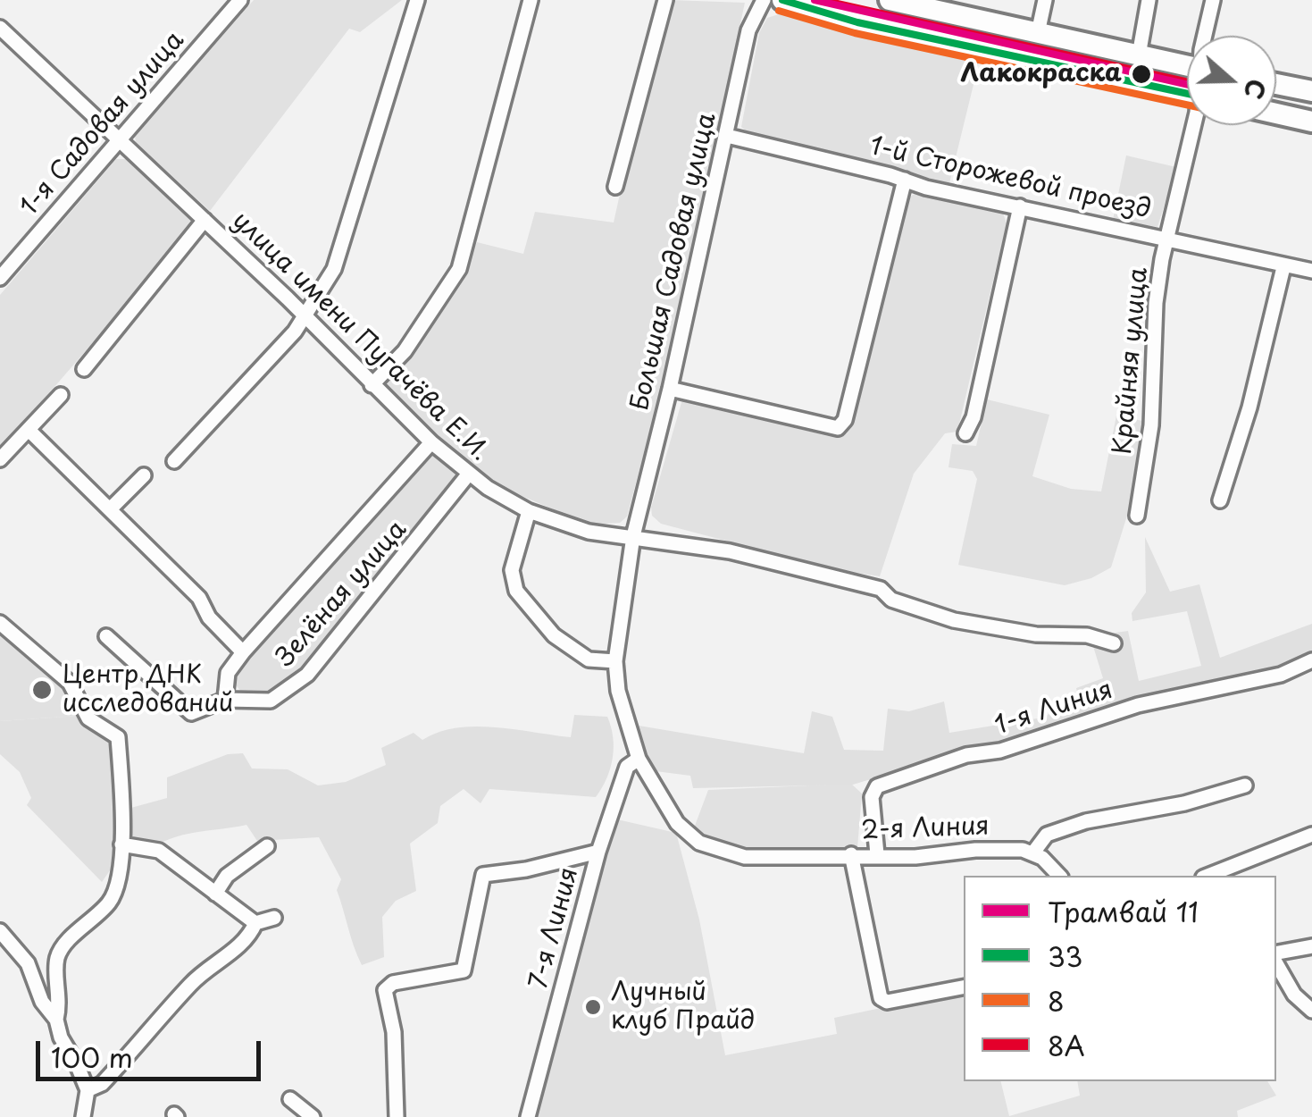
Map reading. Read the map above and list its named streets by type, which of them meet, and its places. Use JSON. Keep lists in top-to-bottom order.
{
  "streets": {
    "street": [
      "1-я Садовая улица",
      "1-й Сторожевой проезд",
      "Большая Садовая улица",
      "улица имени Пугачёва Е.И.",
      "Крайняя улица",
      "Зелёная улица",
      "1-я Линия",
      "2-я Линия",
      "7-я Линия"
    ]
  },
  "crossings": [
    ["1-я Садовая улица", "улица имени Пугачёва Е.И."],
    ["1-й Сторожевой проезд", "Большая Садовая улица"],
    ["1-й Сторожевой проезд", "Крайняя улица"],
    ["Большая Садовая улица", "улица имени Пугачёва Е.И."],
    ["Большая Садовая улица", "2-я Линия"],
    ["улица имени Пугачёва Е.И.", "Зелёная улица"],
    ["1-я Линия", "2-я Линия"],
    ["2-я Линия", "7-я Линия"]
  ],
  "places": ["Лакокраска", "Центр ДНК исследований", "Лучный клуб Прайд"],
  "lines": [
    "tram line 11",
    "transit line 33",
    "transit line 8А",
    "transit line 8"
  ],
  "legend": [
    "Трамвай 11",
    "33",
    "8",
    "8А"
  ],
  "scale_bar": "100 m",
  "north": "right"
}
